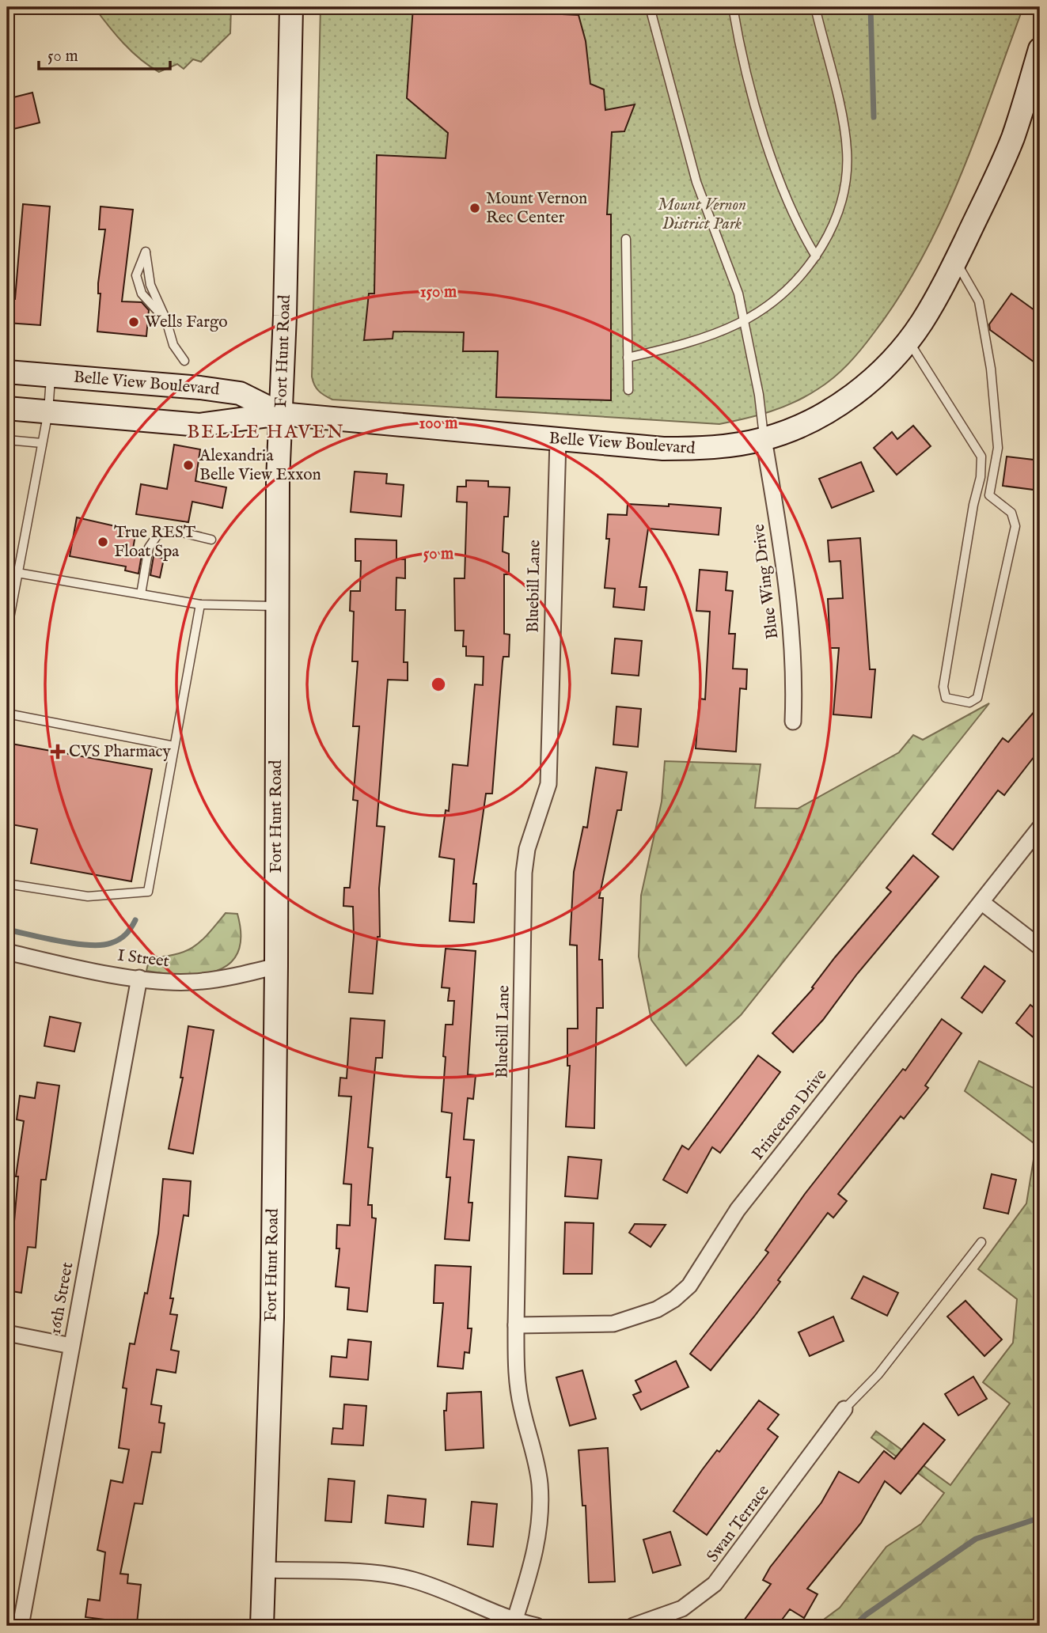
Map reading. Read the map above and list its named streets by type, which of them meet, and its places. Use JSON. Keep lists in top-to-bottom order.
{
  "streets": {
    "main road": ["Fort Hunt Road", "Belle View Boulevard"],
    "street": [
      "Blue Wing Drive",
      "Bluebill Lane",
      "I Street",
      "Princeton Drive",
      "16th Street",
      "Swan Terrace"
    ]
  },
  "crossings": [
    ["Fort Hunt Road", "Belle View Boulevard"],
    ["Fort Hunt Road", "I Street"],
    ["Belle View Boulevard", "Blue Wing Drive"],
    ["Belle View Boulevard", "Bluebill Lane"],
    ["Bluebill Lane", "Princeton Drive"],
    ["I Street", "16th Street"]
  ],
  "districts": ["BELLE HAVEN"],
  "parks": ["Mount Vernon District Park"],
  "places": {
    "other": [
      "Mount Vernon Rec Center",
      "Wells Fargo",
      "Alexandria Belle View Exxon",
      "True REST Float Spa"
    ],
    "health": ["CVS Pharmacy"]
  },
  "scale_bar": "50 m",
  "rings": ["150 m", "100 m", "50 m"]
}
